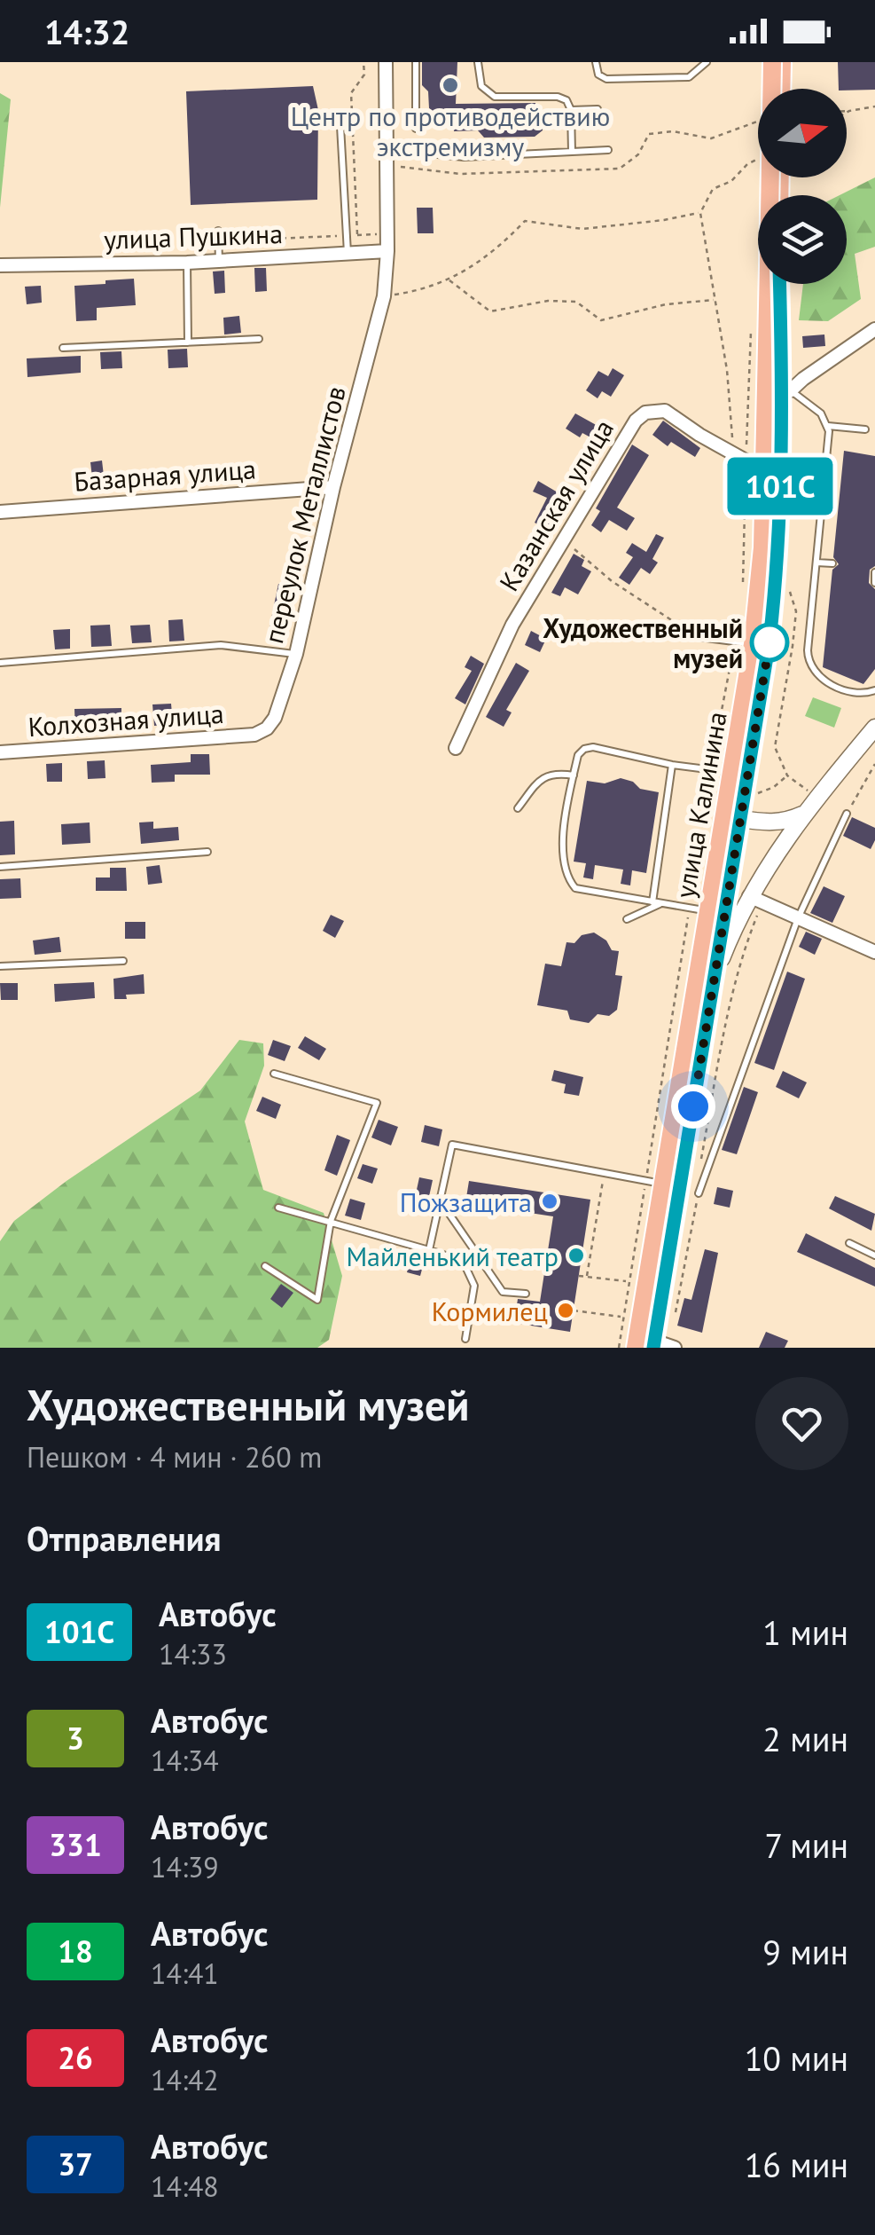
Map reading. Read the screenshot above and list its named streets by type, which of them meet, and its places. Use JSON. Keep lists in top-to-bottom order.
{
  "streets": {
    "main road": ["улица Калинина"],
    "street": [
      "улица Пушкина",
      "Базарная улица",
      "Казанская улица",
      "переулок Металлистов",
      "Колхозная улица"
    ]
  },
  "crossings": [
    ["улица Пушкина", "переулок Металлистов"],
    ["Базарная улица", "переулок Металлистов"],
    ["Казанская улица", "улица Калинина"],
    ["переулок Металлистов", "Колхозная улица"]
  ],
  "places": [
    "Центр по противодействию экстремизму",
    "Художественный музей",
    "Пожзащита",
    "Майленький театр",
    "Кормилец"
  ],
  "lines": ["bus line 101С"],
  "north": "right",
  "page": {
    "status": "14:32",
    "on_map": "101С",
    "heading": [
      ["Художественный музей", "Пешком · 4 мин · 260 m"],
      "Отправления"
    ],
    "list": [
      {
        "mark": "101С",
        "name": "Автобус",
        "note": "14:33",
        "value": "1 мин"
      },
      {
        "mark": "3",
        "name": "Автобус",
        "note": "14:34",
        "value": "2 мин"
      },
      {
        "mark": "331",
        "name": "Автобус",
        "note": "14:39",
        "value": "7 мин"
      },
      {
        "mark": "18",
        "name": "Автобус",
        "note": "14:41",
        "value": "9 мин"
      },
      {
        "mark": "26",
        "name": "Автобус",
        "note": "14:42",
        "value": "10 мин"
      },
      {
        "mark": "37",
        "name": "Автобус",
        "note": "14:48",
        "value": "16 мин"
      }
    ]
  }
}
